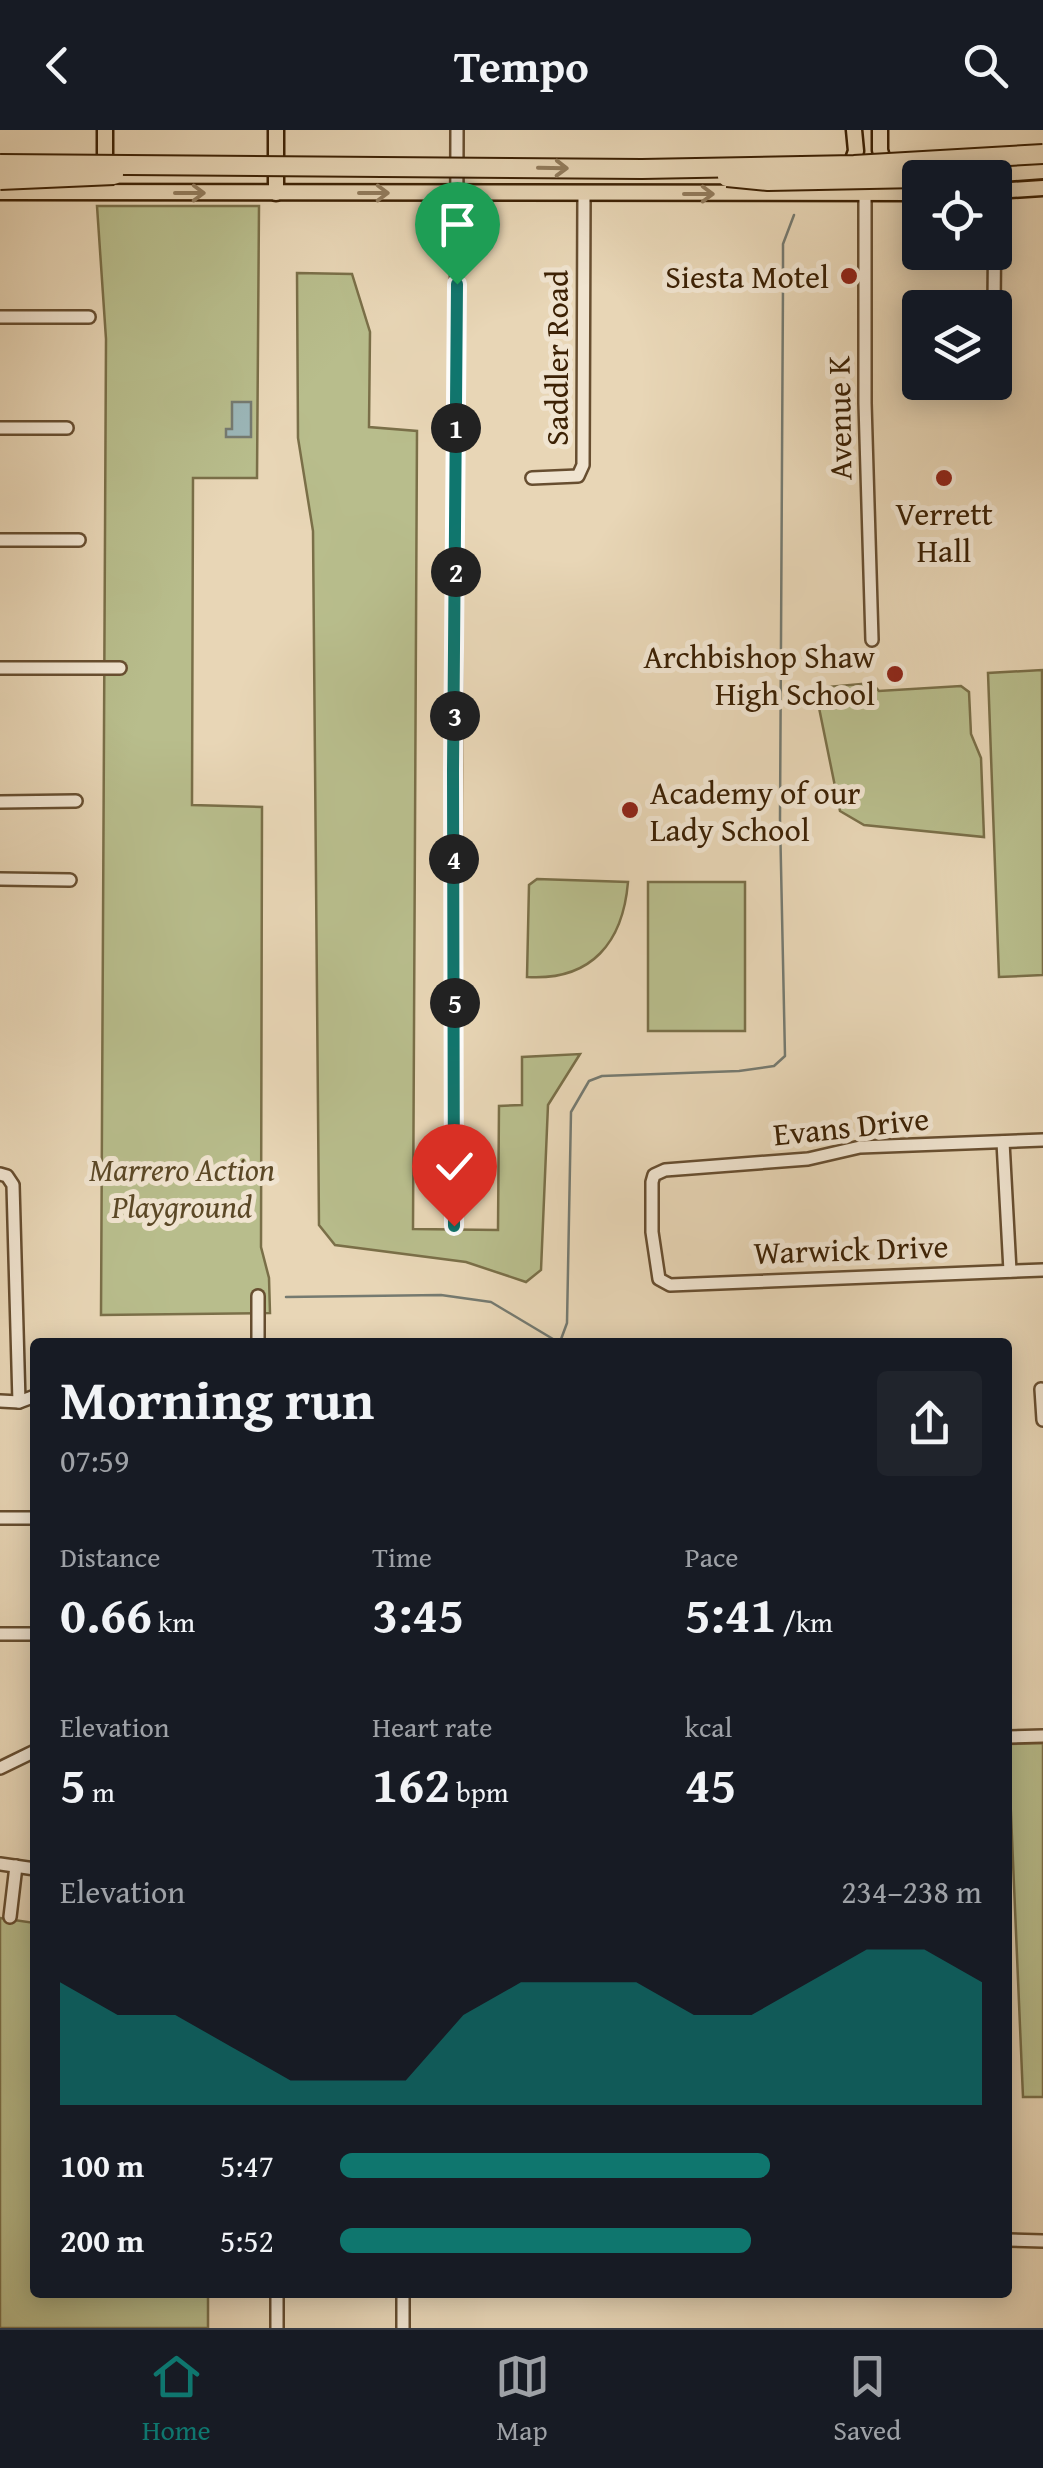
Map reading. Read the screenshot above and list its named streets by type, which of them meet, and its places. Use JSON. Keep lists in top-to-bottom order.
{
  "streets": {
    "street": [
      "Saddler Road",
      "Avenue K",
      "Evans Drive",
      "Warwick Drive"
    ]
  },
  "crossings": [
    ["Evans Drive", "Warwick Drive"]
  ],
  "parks": ["Marrero Action Playground"],
  "places": [
    "Siesta Motel",
    "Verrett Hall",
    "Archbishop Shaw High School",
    "Academy of our Lady School"
  ],
  "page": {
    "header": "Tempo",
    "pins": [
      "1",
      "2",
      "3",
      "4",
      "5"
    ],
    "heading": ["Morning run", "07:59"],
    "stats": [
      ["Distance", "0.66 km"],
      ["Time", "3:45"],
      ["Pace", "5:41 /km"],
      ["Elevation", "5 m"],
      ["Heart rate", "162 bpm"],
      ["kcal", "45"]
    ],
    "chart": ["Elevation", "234–238 m"],
    "list": [
      {
        "name": "100 m",
        "note": "5:47"
      },
      {
        "name": "200 m",
        "note": "5:52"
      }
    ],
    "tabs": ["Home", "Map", "Saved"]
  }
}
